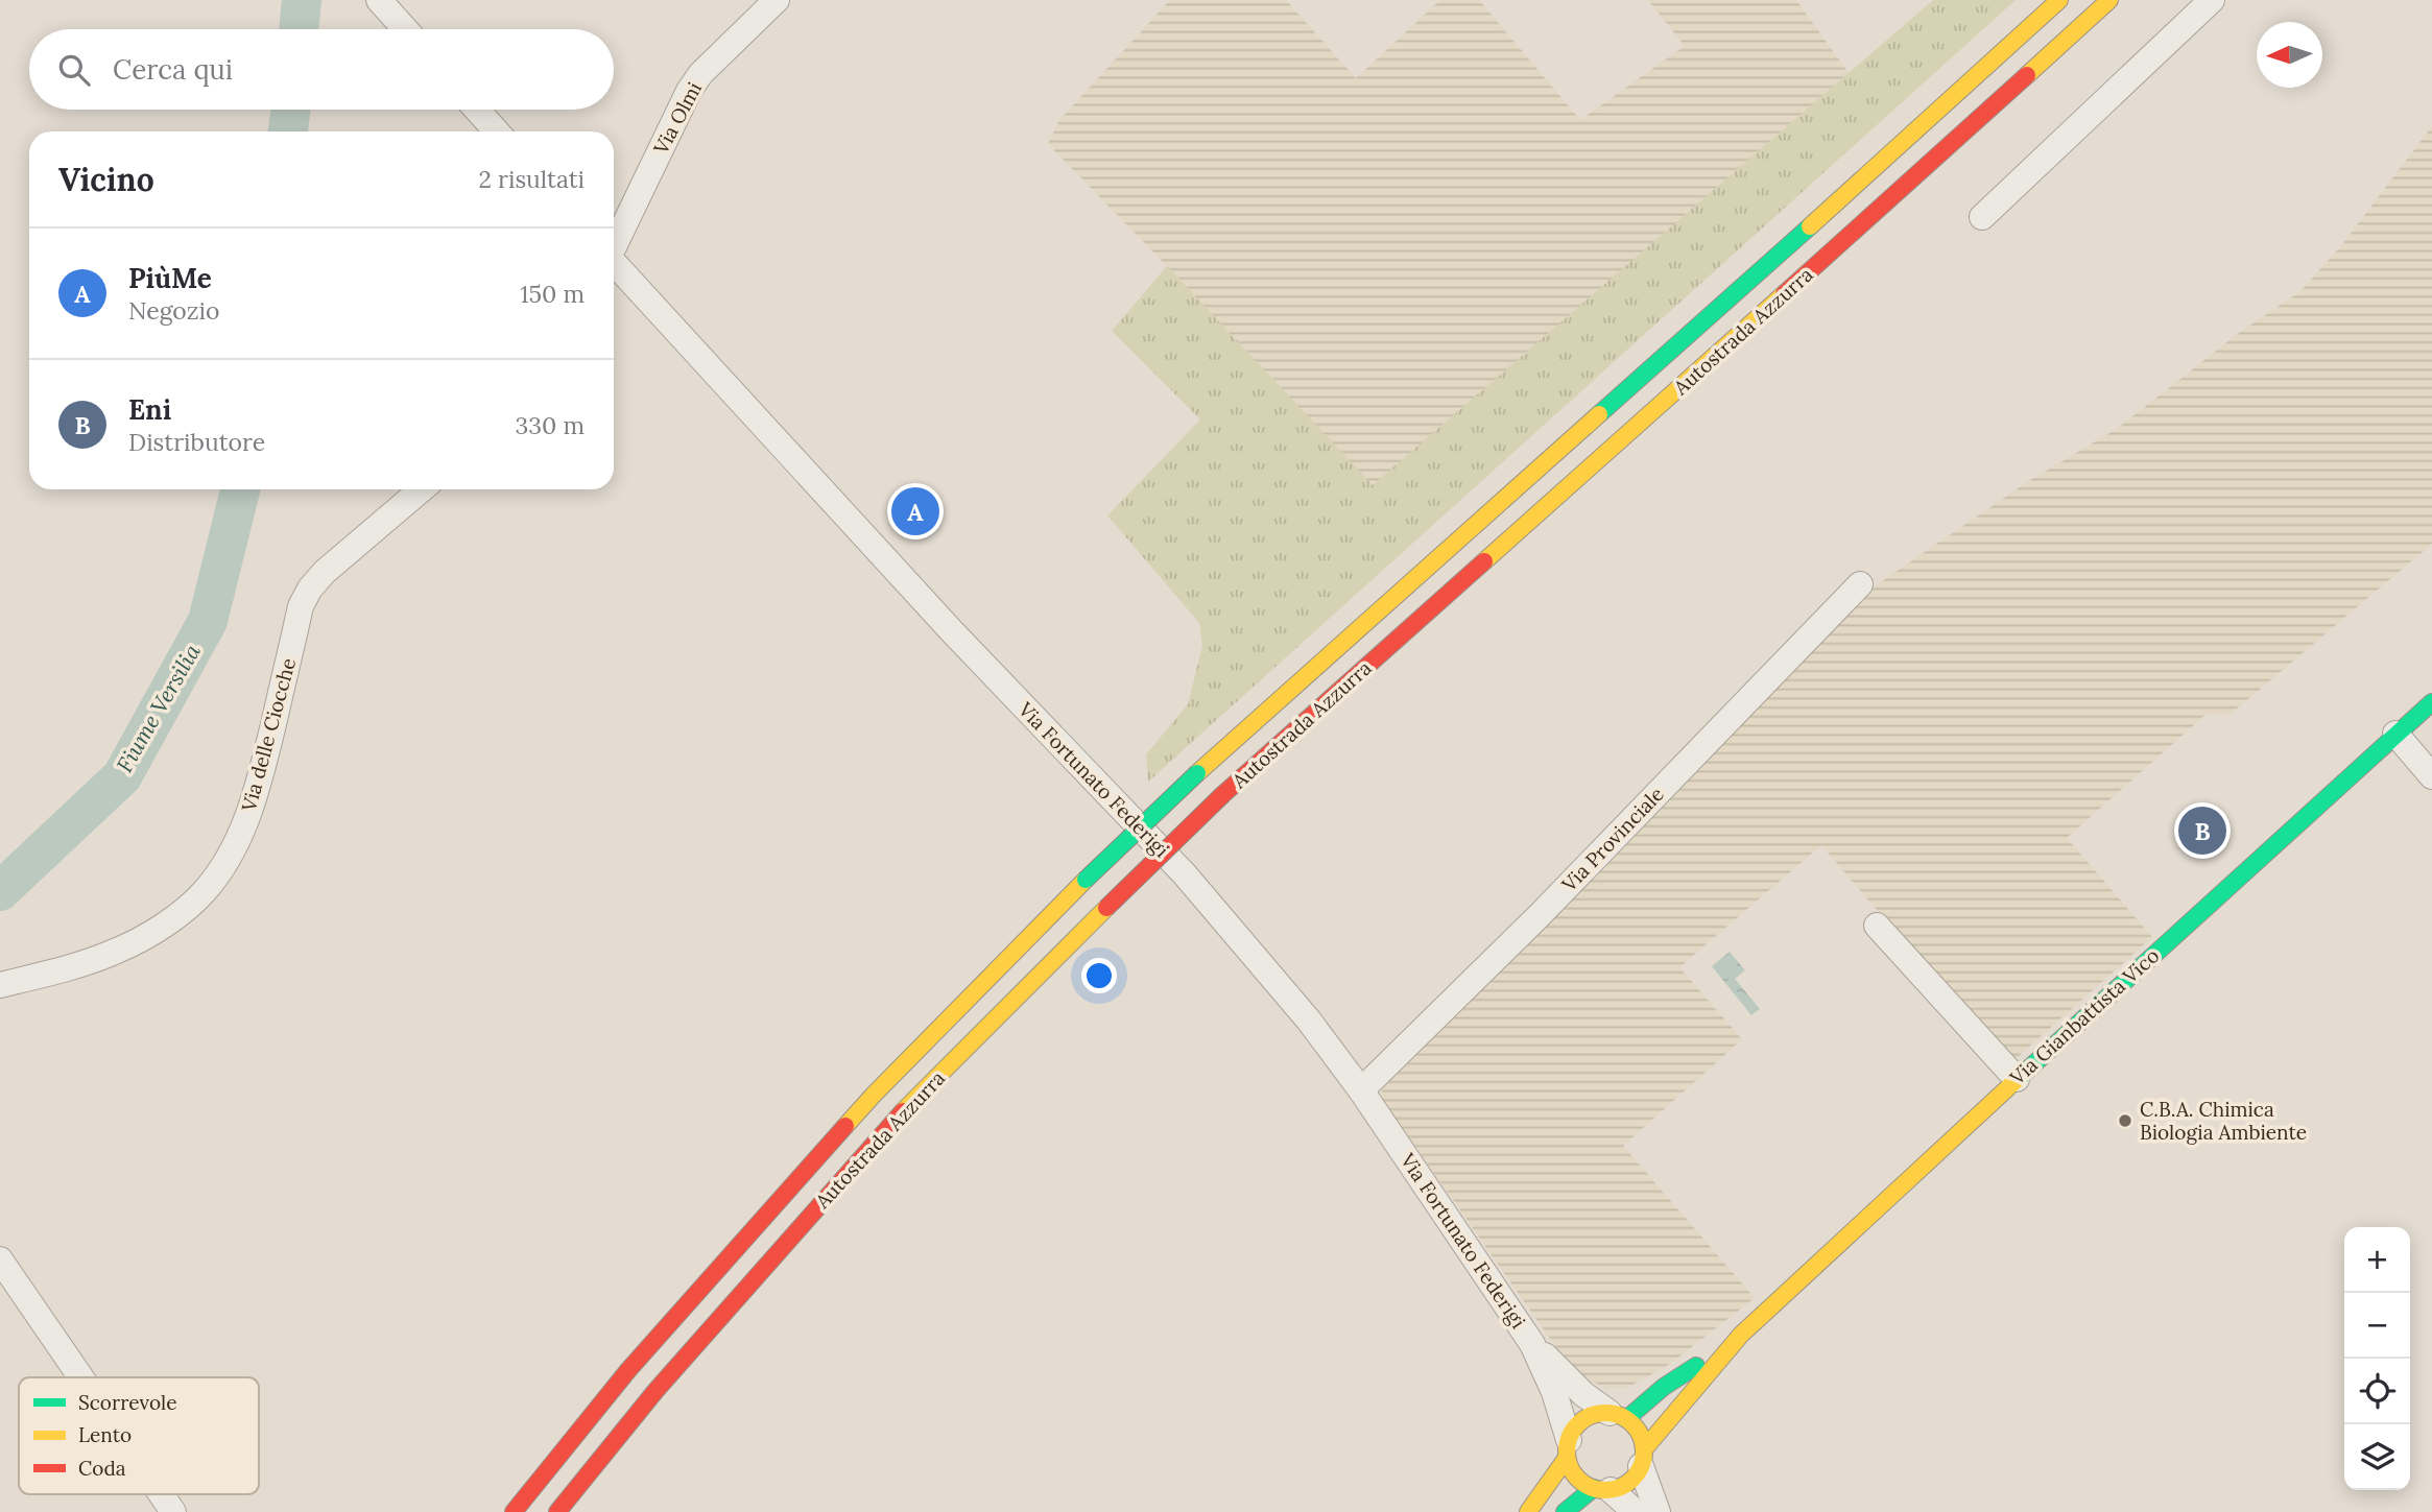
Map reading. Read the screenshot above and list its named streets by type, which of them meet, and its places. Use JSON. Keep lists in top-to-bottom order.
{
  "streets": {
    "main road": ["Autostrada Azzurra", "Via Gianbattista Vico"],
    "street": [
      "Via Olmi",
      "Via delle Ciocche",
      "Via Fortunato Federigi",
      "Via Provinciale"
    ]
  },
  "crossings": [
    ["Via Fortunato Federigi", "Via Provinciale"],
    ["Via Fortunato Federigi", "Via Gianbattista Vico"]
  ],
  "water": ["Fiume Versilia"],
  "places": ["C.B.A. Chimica Biologia Ambiente"],
  "legend": ["Scorrevole", "Lento", "Coda"],
  "north": "left",
  "page": {
    "search": "Cerca qui",
    "heading": ["Vicino", "2 risultati"],
    "list": [
      {
        "mark": "A",
        "name": "PiùMe",
        "note": "Negozio",
        "value": "150 m"
      },
      {
        "mark": "B",
        "name": "Eni",
        "note": "Distributore",
        "value": "330 m"
      }
    ],
    "pins": ["A", "B"],
    "map_buttons": ["+", "−"]
  }
}
